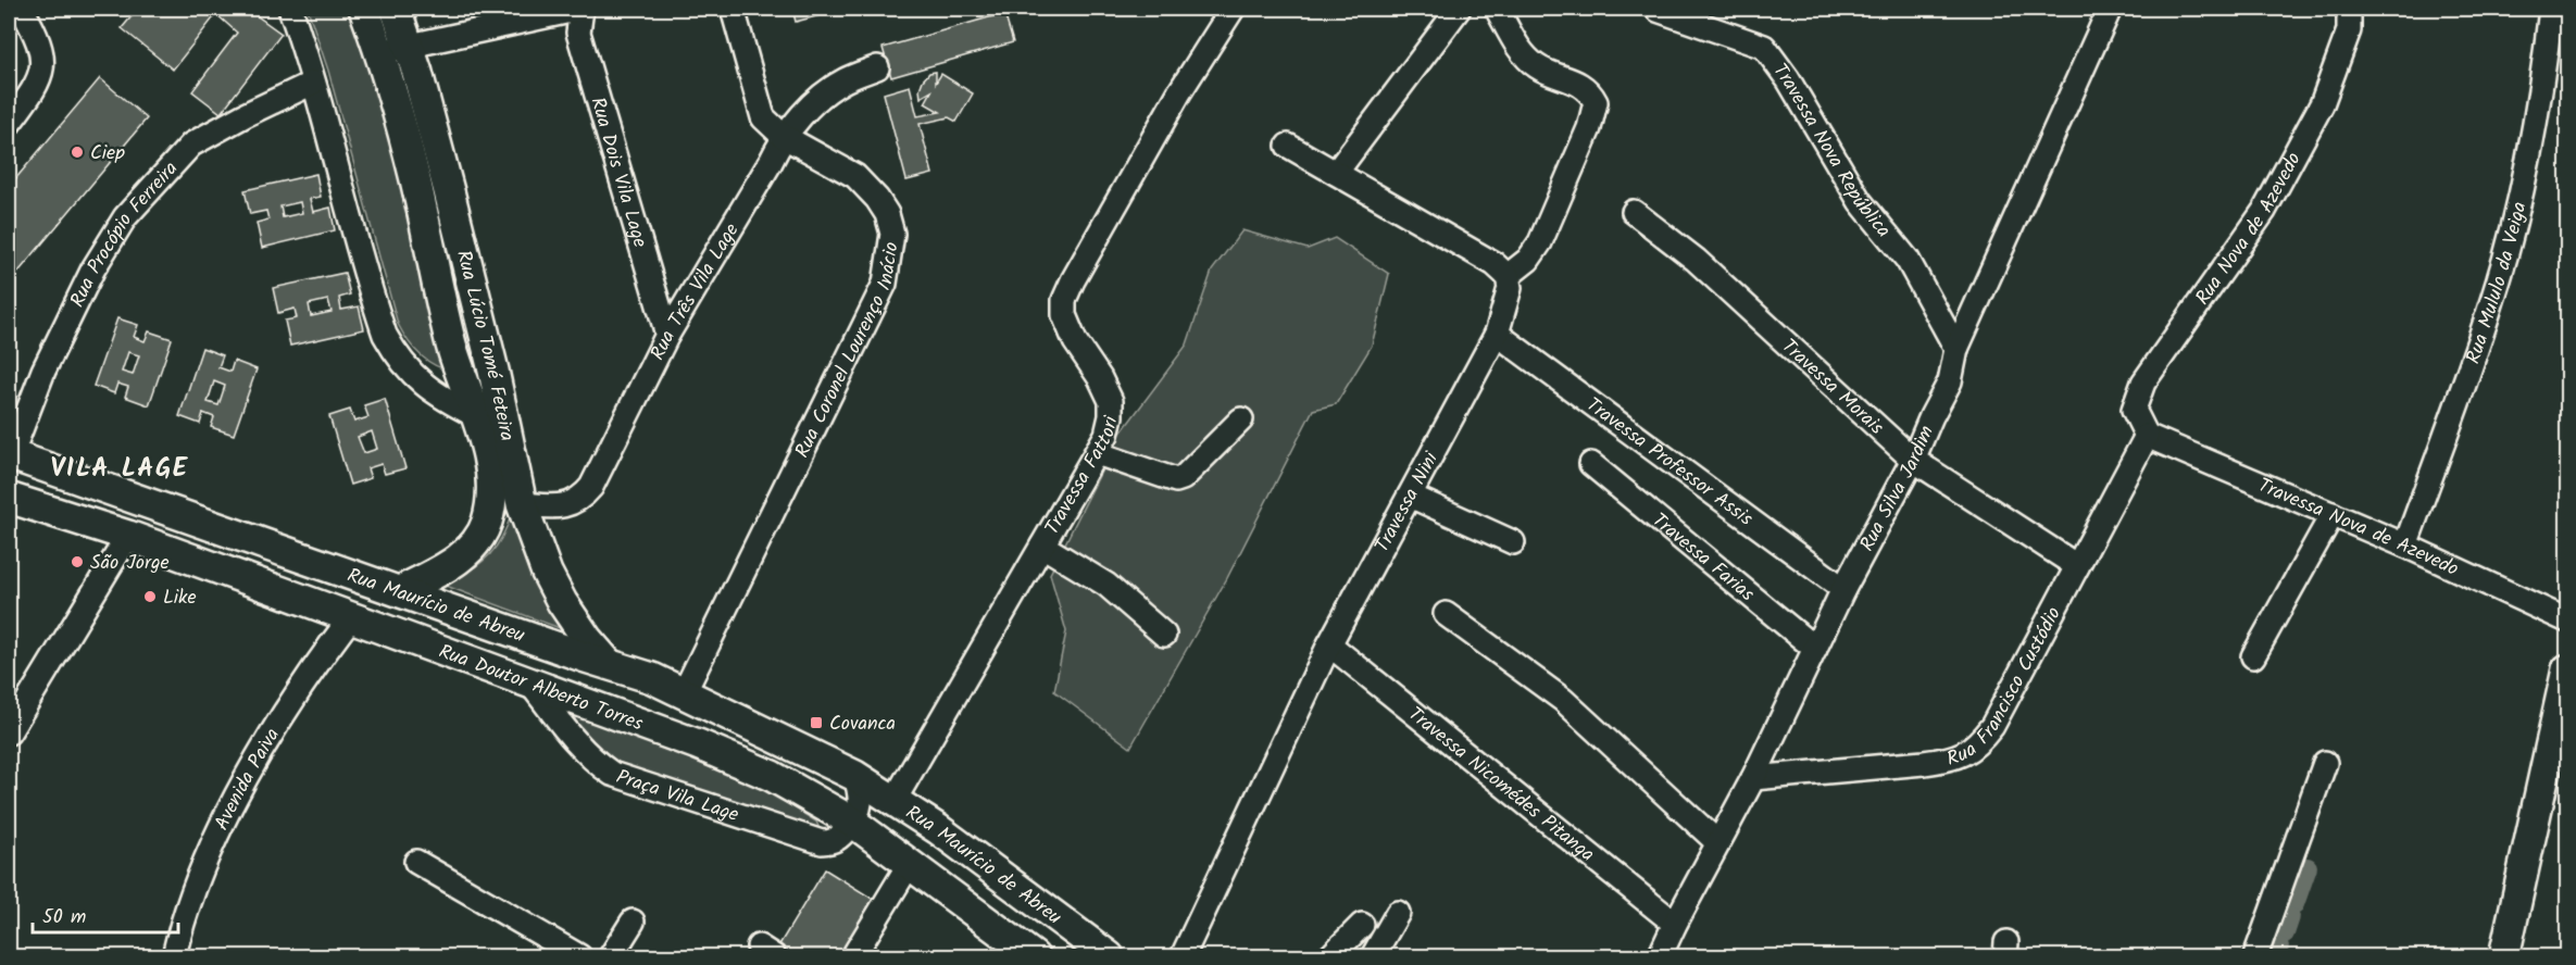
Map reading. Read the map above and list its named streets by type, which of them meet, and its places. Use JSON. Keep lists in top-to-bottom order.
{
  "streets": {
    "main road": ["Rua Lúcio Tomé Feteira", "Rua Maurício de Abreu", "Rua Doutor Alberto Torres"],
    "street": [
      "Travessa Nova República",
      "Rua Dois Vila Lage",
      "Rua Nova de Azevedo",
      "Rua Procópio Ferreira",
      "Rua Mululo da Veiga",
      "Rua Três Vila Lage",
      "Rua Coronel Lourenço Inácio",
      "Travessa Morais",
      "Travessa Professor Assis",
      "Travessa Fattori",
      "Rua Silva Jardim",
      "Travessa Nini",
      "Travessa Nova de Azevedo",
      "Travessa Farias",
      "Rua Francisco Custódio",
      "Avenida Paiva",
      "Travessa Nicomédes Pitanga",
      "Praça Vila Lage"
    ]
  },
  "crossings": [
    ["Travessa Nova República", "Rua Silva Jardim"],
    ["Rua Dois Vila Lage", "Rua Três Vila Lage"],
    ["Rua Nova de Azevedo", "Travessa Nova de Azevedo"],
    ["Rua Nova de Azevedo", "Rua Francisco Custódio"],
    ["Rua Procópio Ferreira", "Rua Maurício de Abreu"],
    ["Rua Mululo da Veiga", "Travessa Nova de Azevedo"],
    ["Rua Três Vila Lage", "Rua Lúcio Tomé Feteira"],
    ["Rua Três Vila Lage", "Rua Coronel Lourenço Inácio"],
    ["Rua Lúcio Tomé Feteira", "Rua Maurício de Abreu"],
    ["Rua Coronel Lourenço Inácio", "Rua Maurício de Abreu"],
    ["Travessa Morais", "Rua Silva Jardim"],
    ["Travessa Morais", "Rua Francisco Custódio"],
    ["Travessa Professor Assis", "Rua Silva Jardim"],
    ["Travessa Professor Assis", "Travessa Nini"],
    ["Travessa Fattori", "Rua Maurício de Abreu"],
    ["Rua Silva Jardim", "Travessa Farias"],
    ["Rua Silva Jardim", "Rua Francisco Custódio"],
    ["Rua Silva Jardim", "Travessa Nicomédes Pitanga"],
    ["Travessa Nini", "Travessa Nicomédes Pitanga"],
    ["Travessa Nova de Azevedo", "Rua Francisco Custódio"],
    ["Rua Doutor Alberto Torres", "Avenida Paiva"],
    ["Rua Doutor Alberto Torres", "Praça Vila Lage"]
  ],
  "districts": ["VILA LAGE"],
  "places": {
    "other": ["Ciep", "São Jorge", "Like"],
    "transit": ["Covanca"]
  },
  "scale_bar": "50 m"
}
